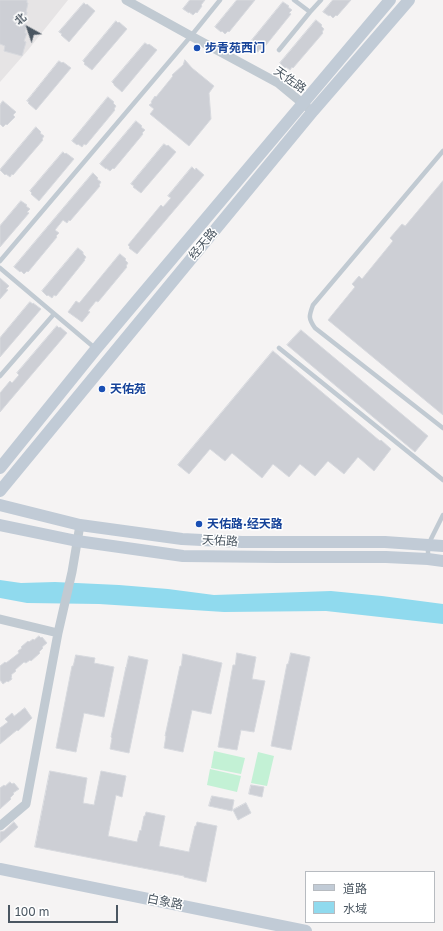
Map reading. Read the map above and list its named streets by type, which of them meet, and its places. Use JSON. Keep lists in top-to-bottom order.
{
  "streets": {
    "main road": ["经天路", "天佑路", "白象路"],
    "street": ["天佐路"]
  },
  "crossings": [
    ["天佐路", "经天路"]
  ],
  "places": ["步青苑西门", "天佑苑", "天佑路·经天路"],
  "legend": ["道路", "水域"],
  "scale_bar": "100 m",
  "north": "top left"
}
